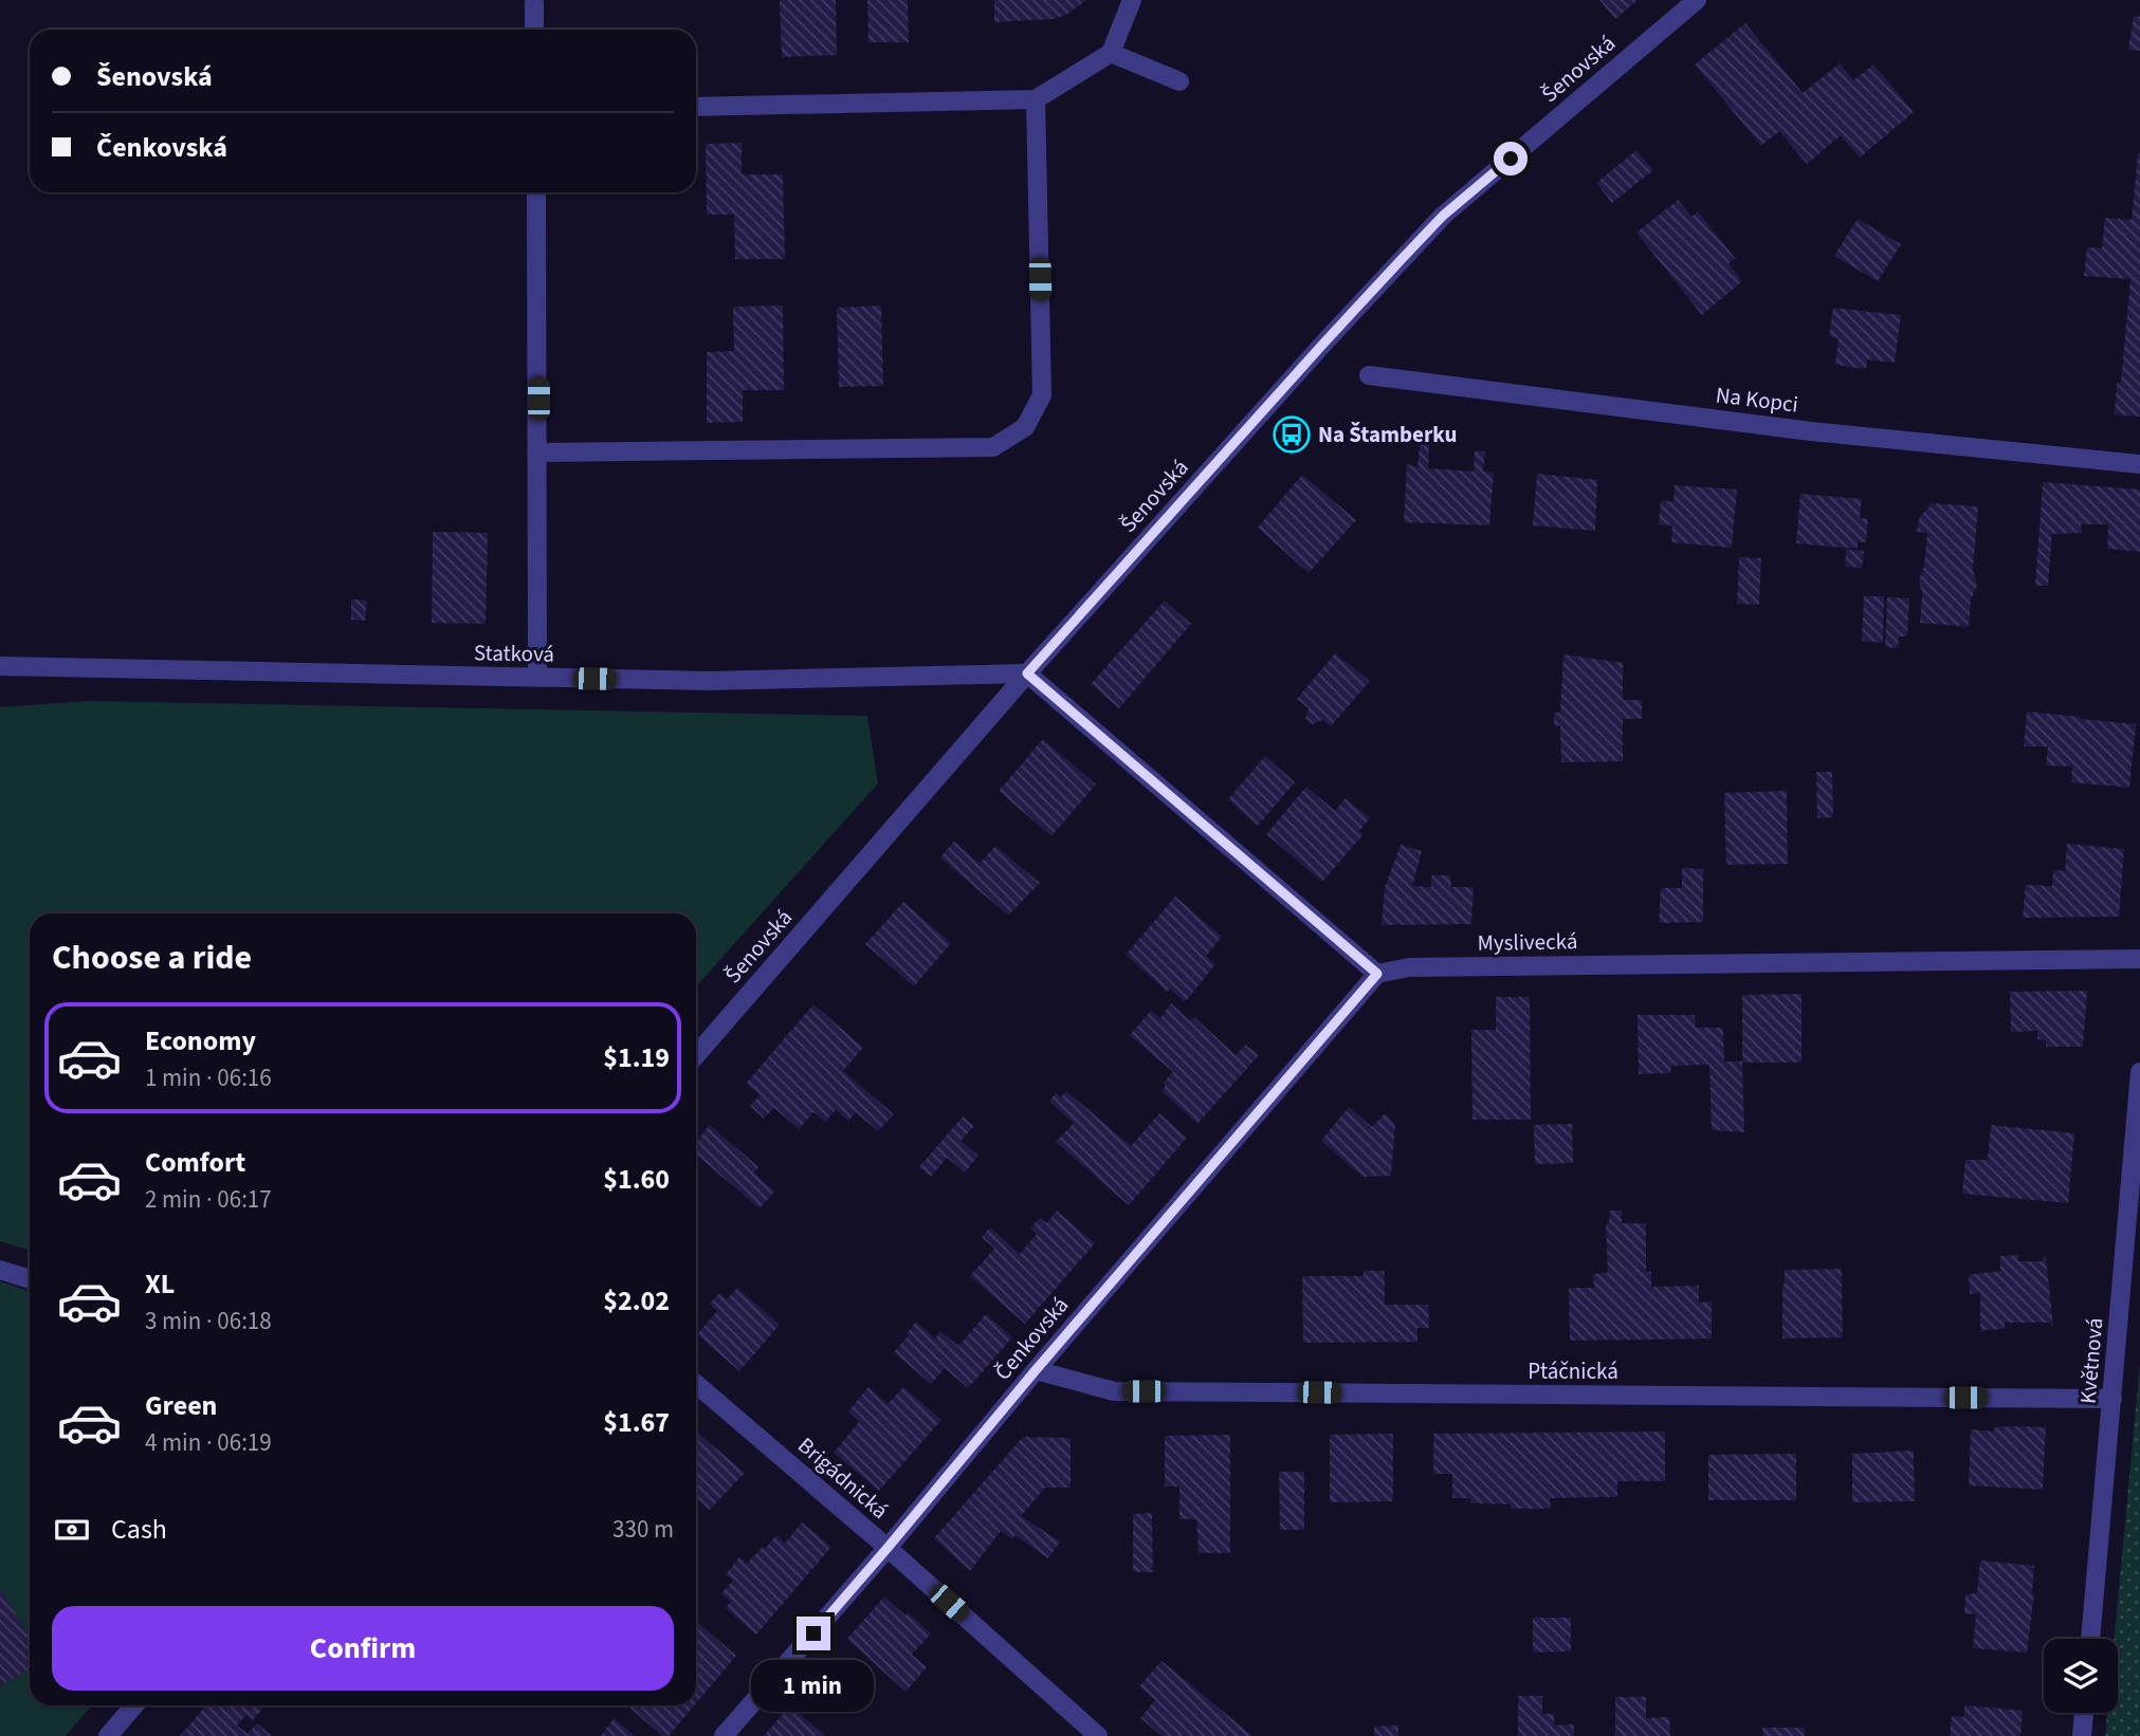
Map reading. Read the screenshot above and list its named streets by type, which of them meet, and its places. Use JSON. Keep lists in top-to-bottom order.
{
  "streets": {
    "street": [
      "Šenovská",
      "Na Kopci",
      "Statková",
      "Myslivecká",
      "Čenkovská",
      "Květnová",
      "Ptáčnická",
      "Brigádnická"
    ]
  },
  "crossings": [
    ["Šenovská", "Statková"],
    ["Myslivecká", "Čenkovská"],
    ["Čenkovská", "Ptáčnická"],
    ["Čenkovská", "Brigádnická"],
    ["Květnová", "Ptáčnická"]
  ],
  "places": {
    "bus stop": ["Na Štamberku"]
  },
  "page": {
    "banner": ["Šenovská", "Čenkovská"],
    "heading": "Choose a ride",
    "list": [
      {
        "name": "Economy",
        "note": "1 min · 06:16",
        "value": "$1.19"
      },
      {
        "name": "Comfort",
        "note": "2 min · 06:17",
        "value": "$1.60"
      },
      {
        "name": "XL",
        "note": "3 min · 06:18",
        "value": "$2.02"
      },
      {
        "name": "Green",
        "note": "4 min · 06:19",
        "value": "$1.67"
      }
    ],
    "pay": ["Cash", "330 m"],
    "buttons": "Confirm",
    "bubble": "1 min"
  }
}
